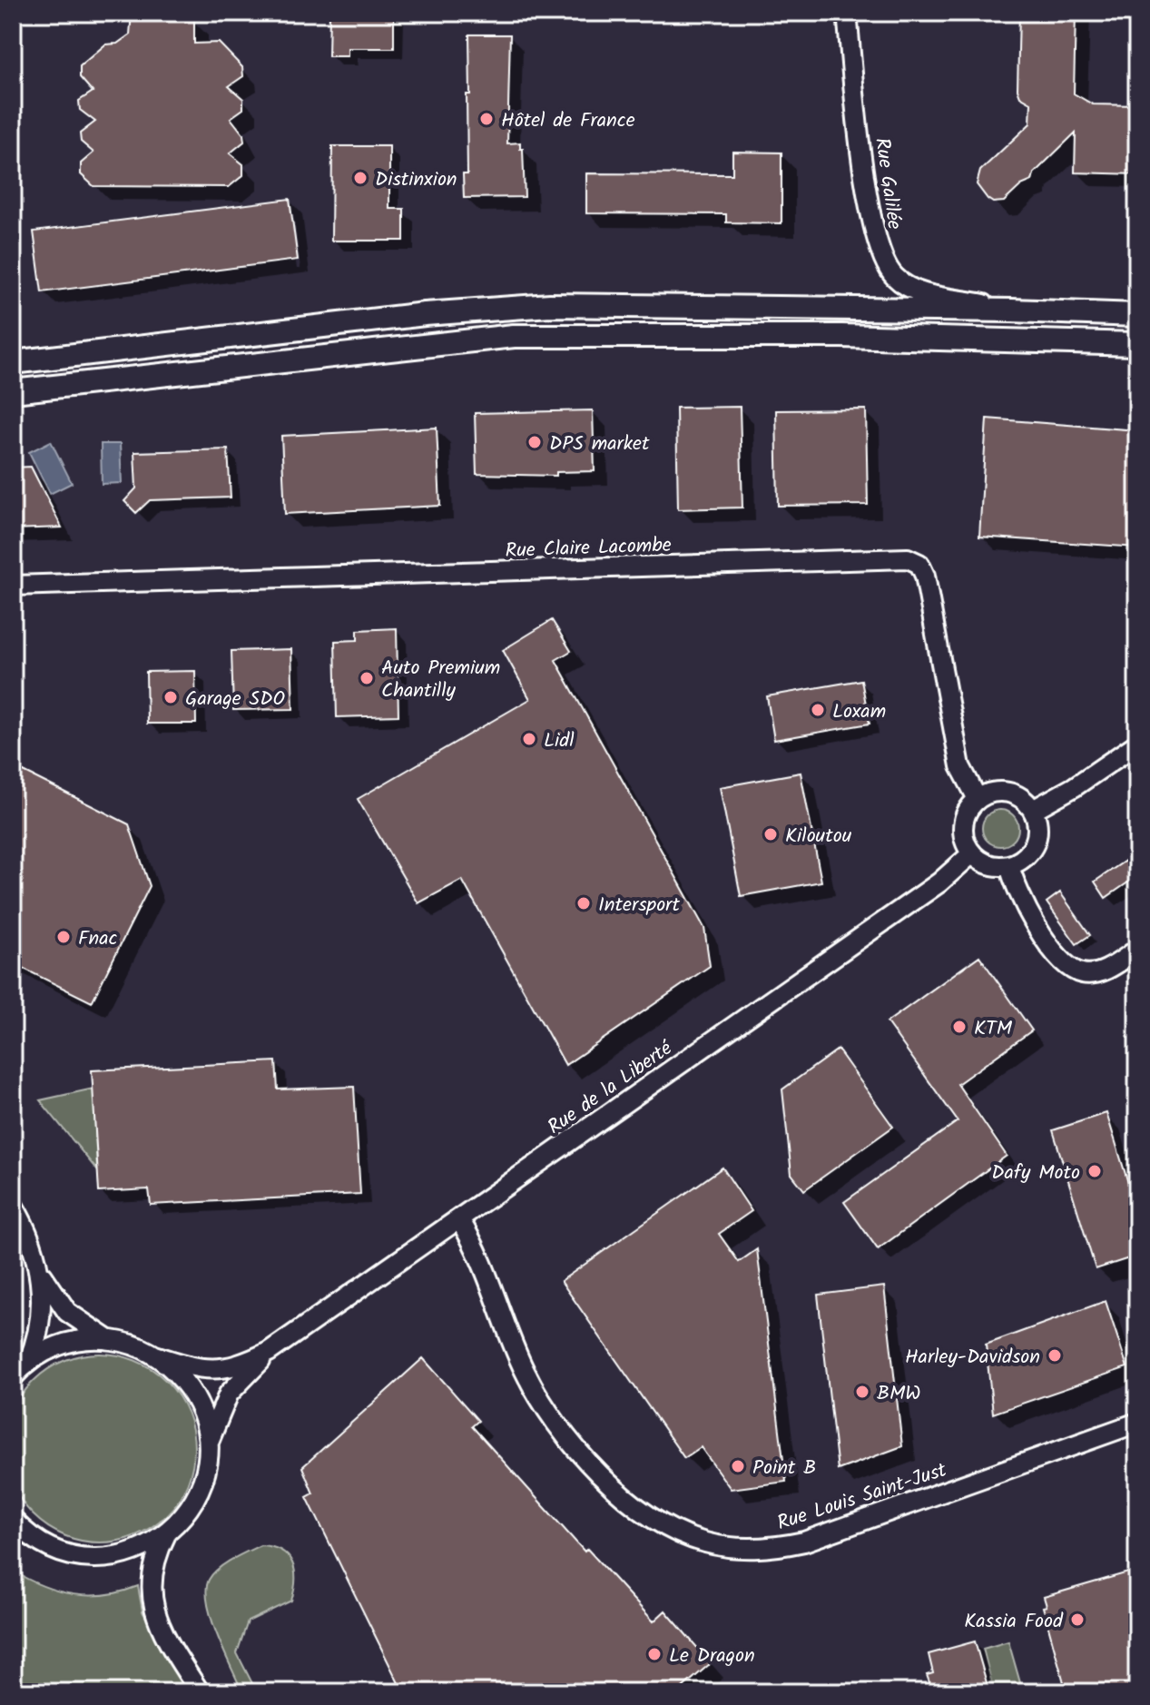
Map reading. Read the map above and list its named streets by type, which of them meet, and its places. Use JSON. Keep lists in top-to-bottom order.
{
  "streets": {
    "street": [
      "Rue Galilée",
      "Rue Claire Lacombe",
      "Rue de la Liberté",
      "Rue Louis Saint-Just"
    ]
  },
  "crossings": [
    ["Rue Claire Lacombe", "Rue de la Liberté"],
    ["Rue de la Liberté", "Rue Louis Saint-Just"]
  ],
  "places": [
    "Hôtel de France",
    "Distinxion",
    "DPS market",
    "Auto Premium Chantilly",
    "Garage SDO",
    "Loxam",
    "Lidl",
    "Kiloutou",
    "Intersport",
    "Fnac",
    "KTM",
    "Dafy Moto",
    "Harley-Davidson",
    "BMW",
    "Point B",
    "Kassia Food",
    "Le Dragon"
  ]
}
